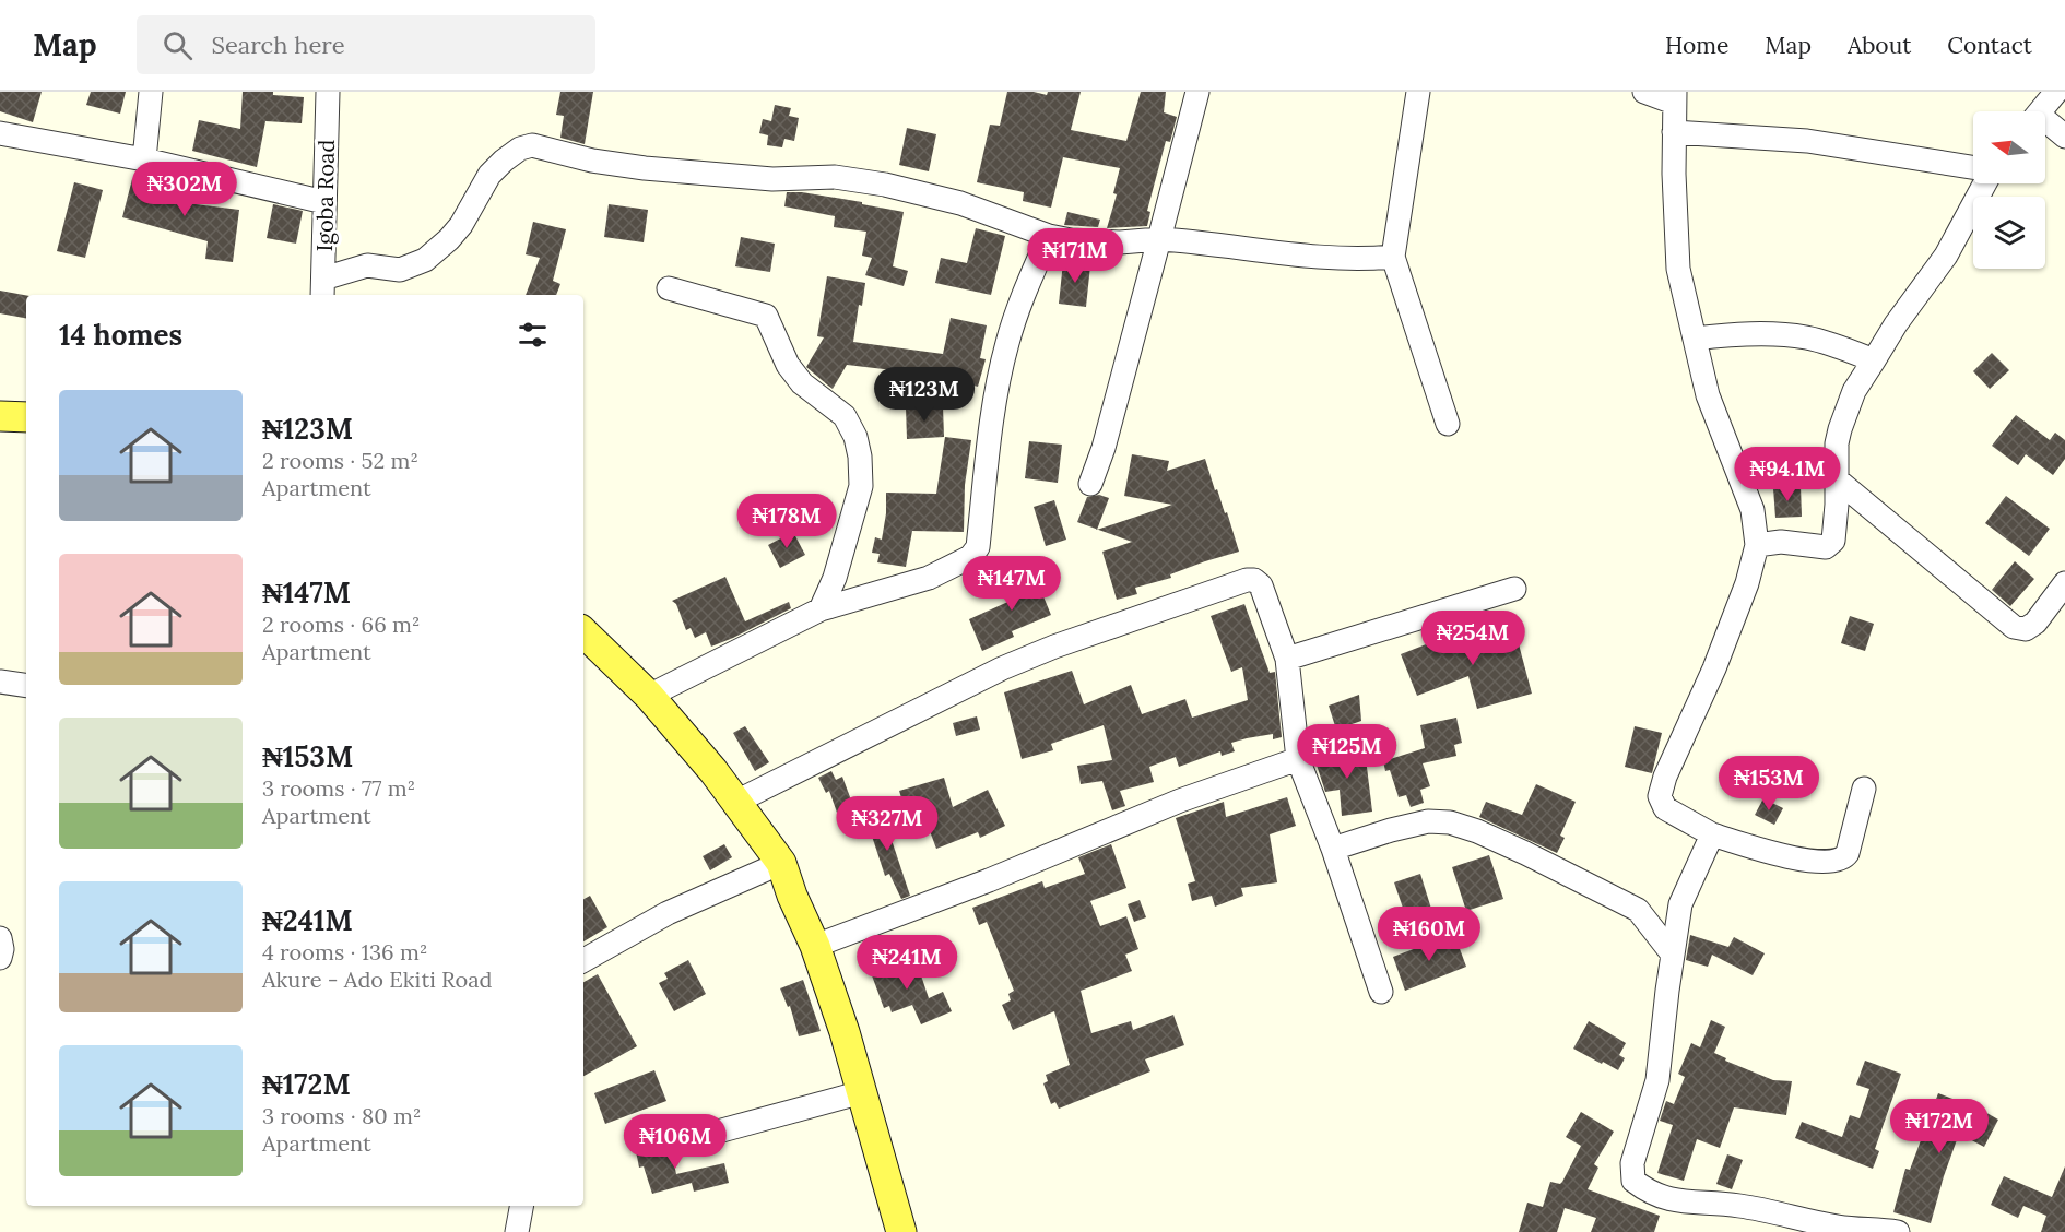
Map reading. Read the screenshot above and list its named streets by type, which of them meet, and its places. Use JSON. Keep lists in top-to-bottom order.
{
  "streets": {
    "street": ["Igoba Road"]
  },
  "north": "left",
  "page": {
    "header": "Map",
    "search": "Search here",
    "nav": [
      "Home",
      "Map",
      "About",
      "Contact"
    ],
    "price": [
      "₦302M",
      "₦171M",
      "₦123M",
      "₦94.1M",
      "₦178M",
      "₦147M",
      "₦254M",
      "₦125M",
      "₦153M",
      "₦327M",
      "₦160M",
      "₦241M",
      "₦172M",
      "₦106M"
    ],
    "heading": "14 homes",
    "list": [
      {
        "name": "₦123M",
        "note": "2 rooms · 52 m² · Apartment"
      },
      {
        "name": "₦147M",
        "note": "2 rooms · 66 m² · Apartment"
      },
      {
        "name": "₦153M",
        "note": "3 rooms · 77 m² · Apartment"
      },
      {
        "name": "₦241M",
        "note": "4 rooms · 136 m² · Akure - Ado Ekiti Road"
      },
      {
        "name": "₦172M",
        "note": "3 rooms · 80 m² · Apartment"
      }
    ]
  }
}
